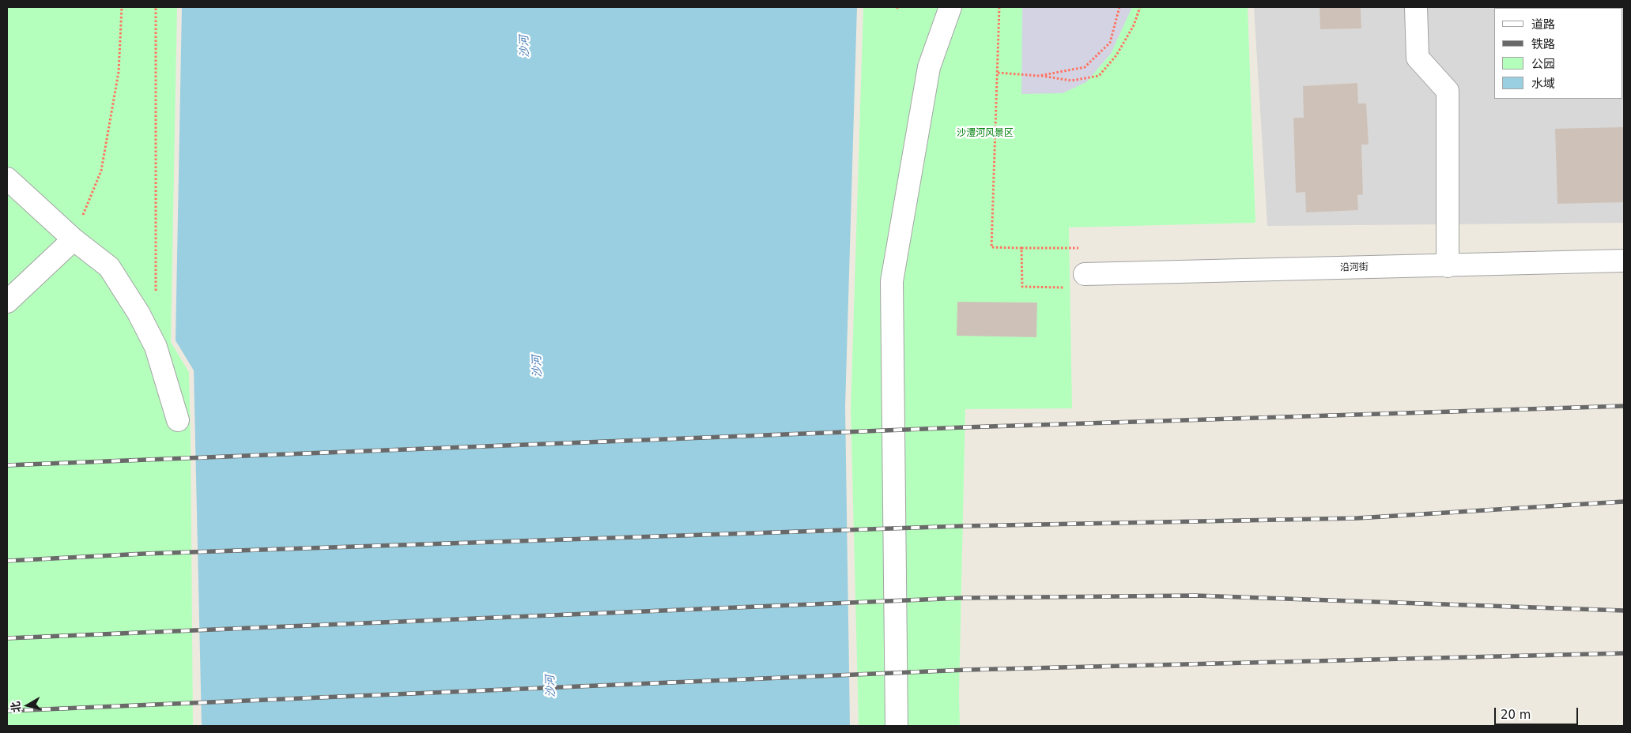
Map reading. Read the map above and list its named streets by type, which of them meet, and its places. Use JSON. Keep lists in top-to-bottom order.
{
  "streets": {
    "street": ["沿河街"]
  },
  "water": ["沙河"],
  "parks": ["沙澧河风景区"],
  "legend": [
    "道路",
    "铁路",
    "公园",
    "水域"
  ],
  "scale_bar": "20 m",
  "north": "left"
}
